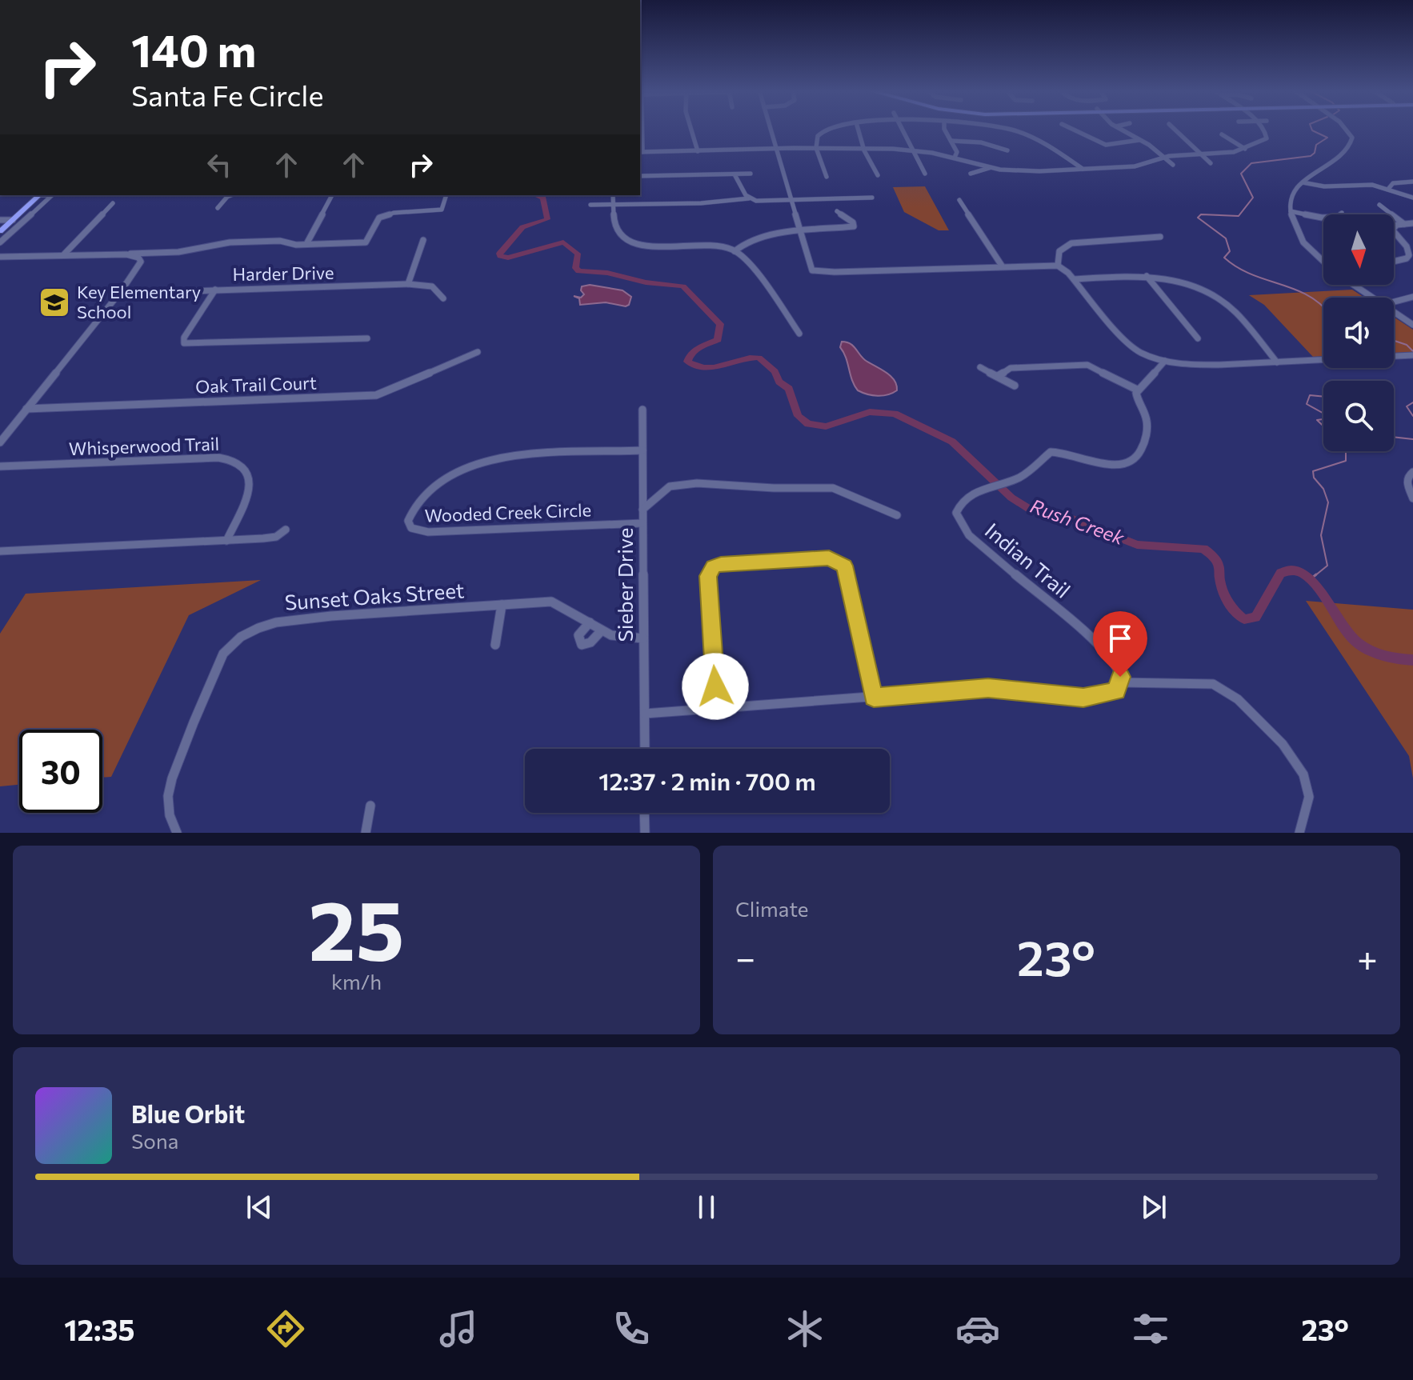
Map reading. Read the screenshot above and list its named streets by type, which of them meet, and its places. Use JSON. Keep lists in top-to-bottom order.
{
  "streets": {
    "street": [
      "Harder Drive",
      "Oak Trail Court",
      "Whisperwood Trail",
      "Wooded Creek Circle",
      "Indian Trail",
      "Sieber Drive",
      "Sunset Oaks Street"
    ]
  },
  "crossings": [
    ["Wooded Creek Circle", "Sieber Drive"],
    ["Sieber Drive", "Sunset Oaks Street"]
  ],
  "water": ["Rush Creek"],
  "places": {
    "school or university": ["Key Elementary School"]
  },
  "north": "bottom",
  "page": {
    "turn": ["140 m", "Santa Fe Circle"],
    "limit": "30",
    "trip": "12:37 · 2 min · 700 m",
    "tile": [
      ["25", "km/h"],
      "Climate"
    ],
    "heat": ["−", "23°", "+"],
    "song": ["Blue Orbit", "Sona"],
    "tabs": ["12:35", "23°"]
  }
}
